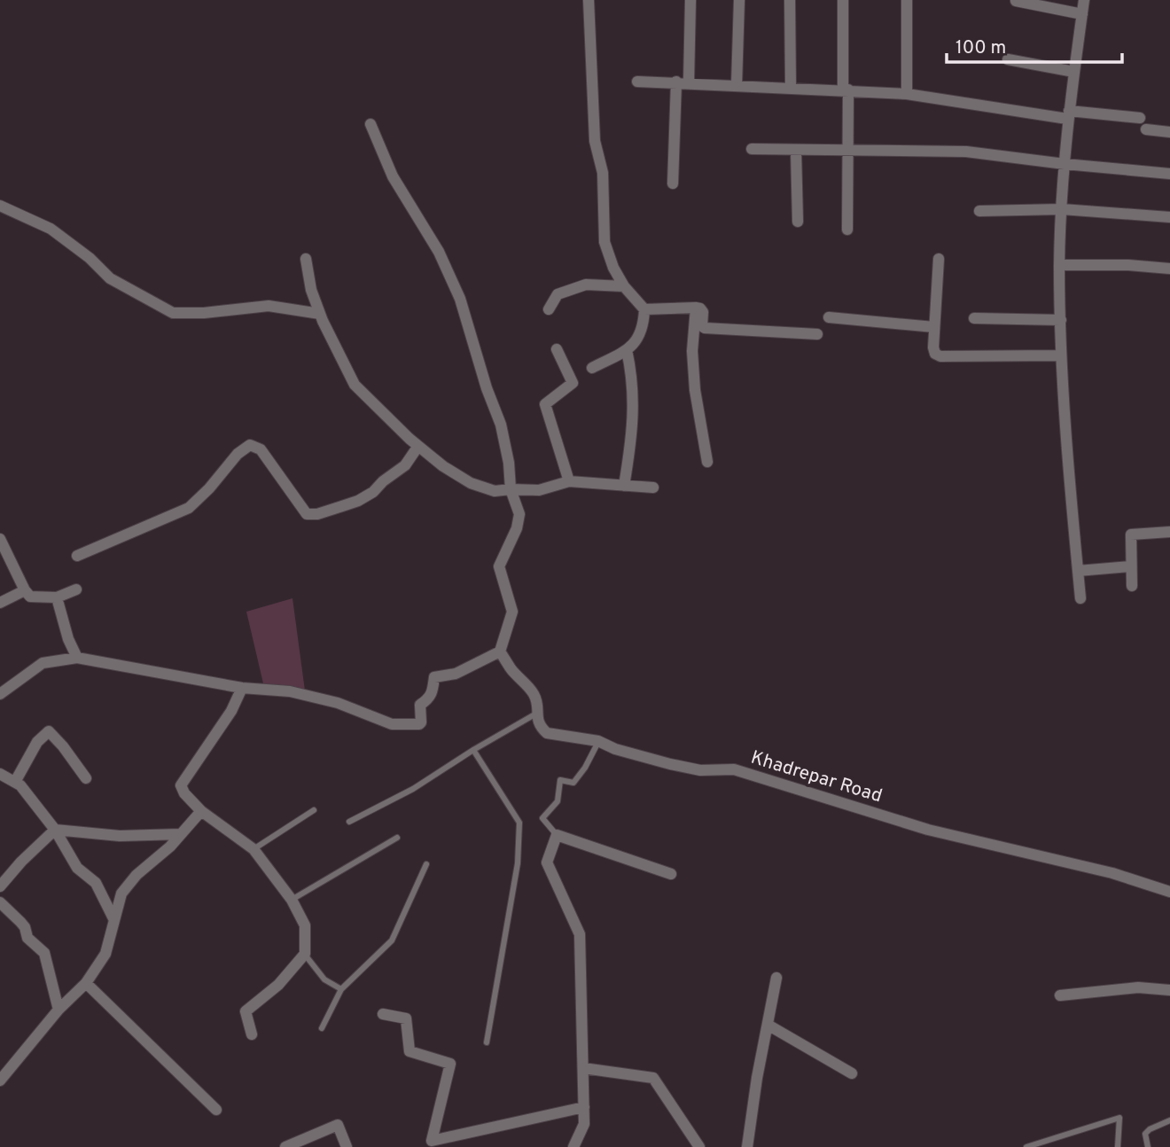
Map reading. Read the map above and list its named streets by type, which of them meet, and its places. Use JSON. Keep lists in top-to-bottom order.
{
  "streets": {
    "street": ["Khadrepar Road"]
  },
  "scale_bar": "100 m"
}
